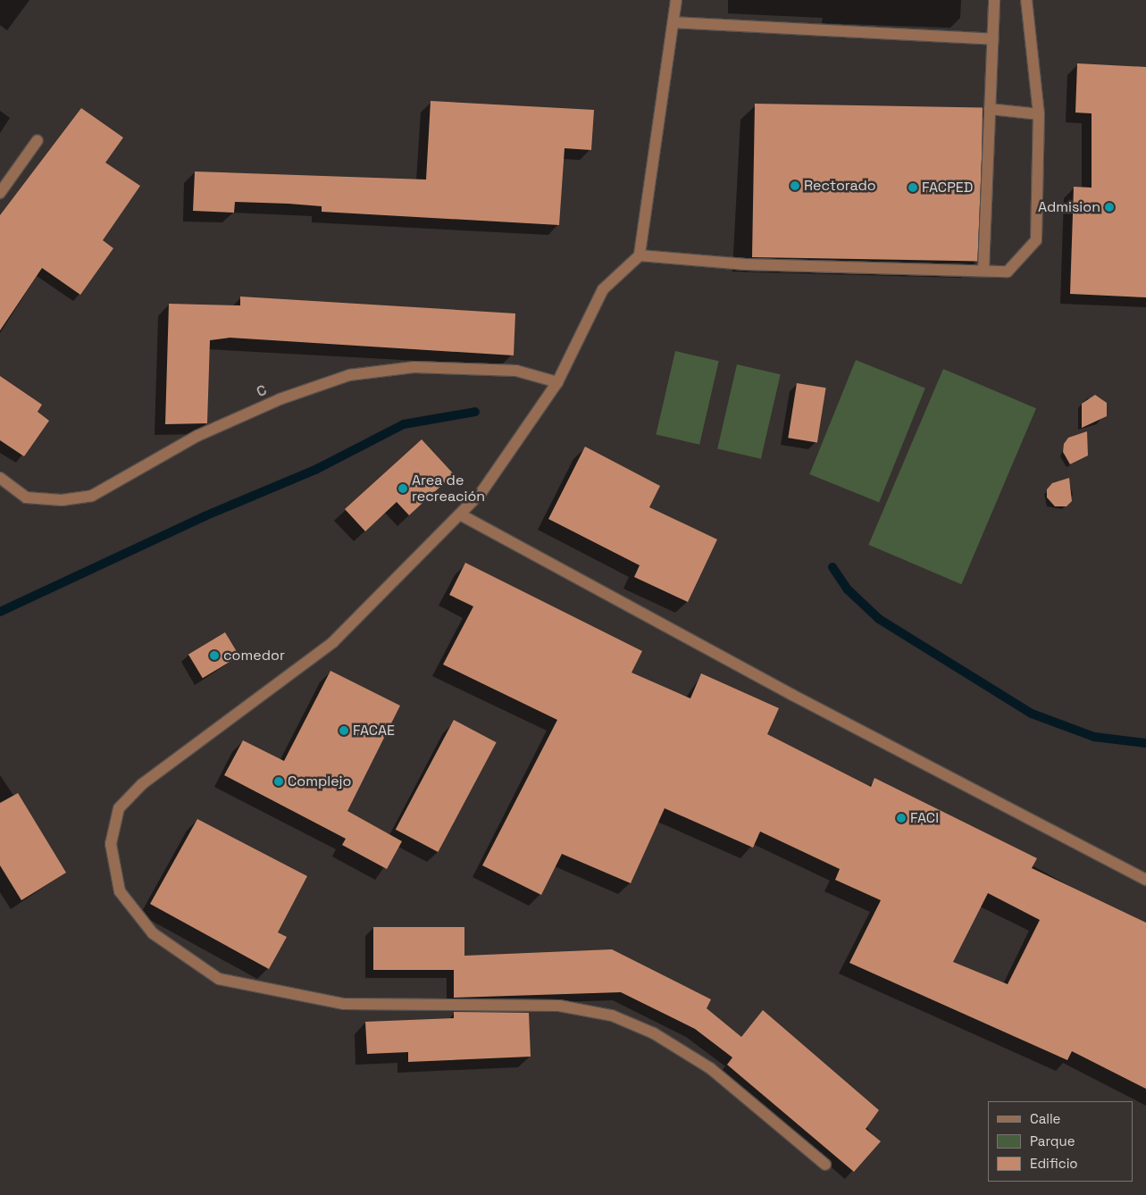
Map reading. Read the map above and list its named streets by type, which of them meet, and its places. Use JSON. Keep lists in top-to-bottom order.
{
  "streets": {
    "street": ["C"]
  },
  "places": [
    "Rectorado",
    "FACPED",
    "Admision",
    "Area de recreación",
    "comedor",
    "FACAE",
    "Complejo",
    "FACI"
  ],
  "legend": ["Calle", "Parque", "Edificio"]
}
